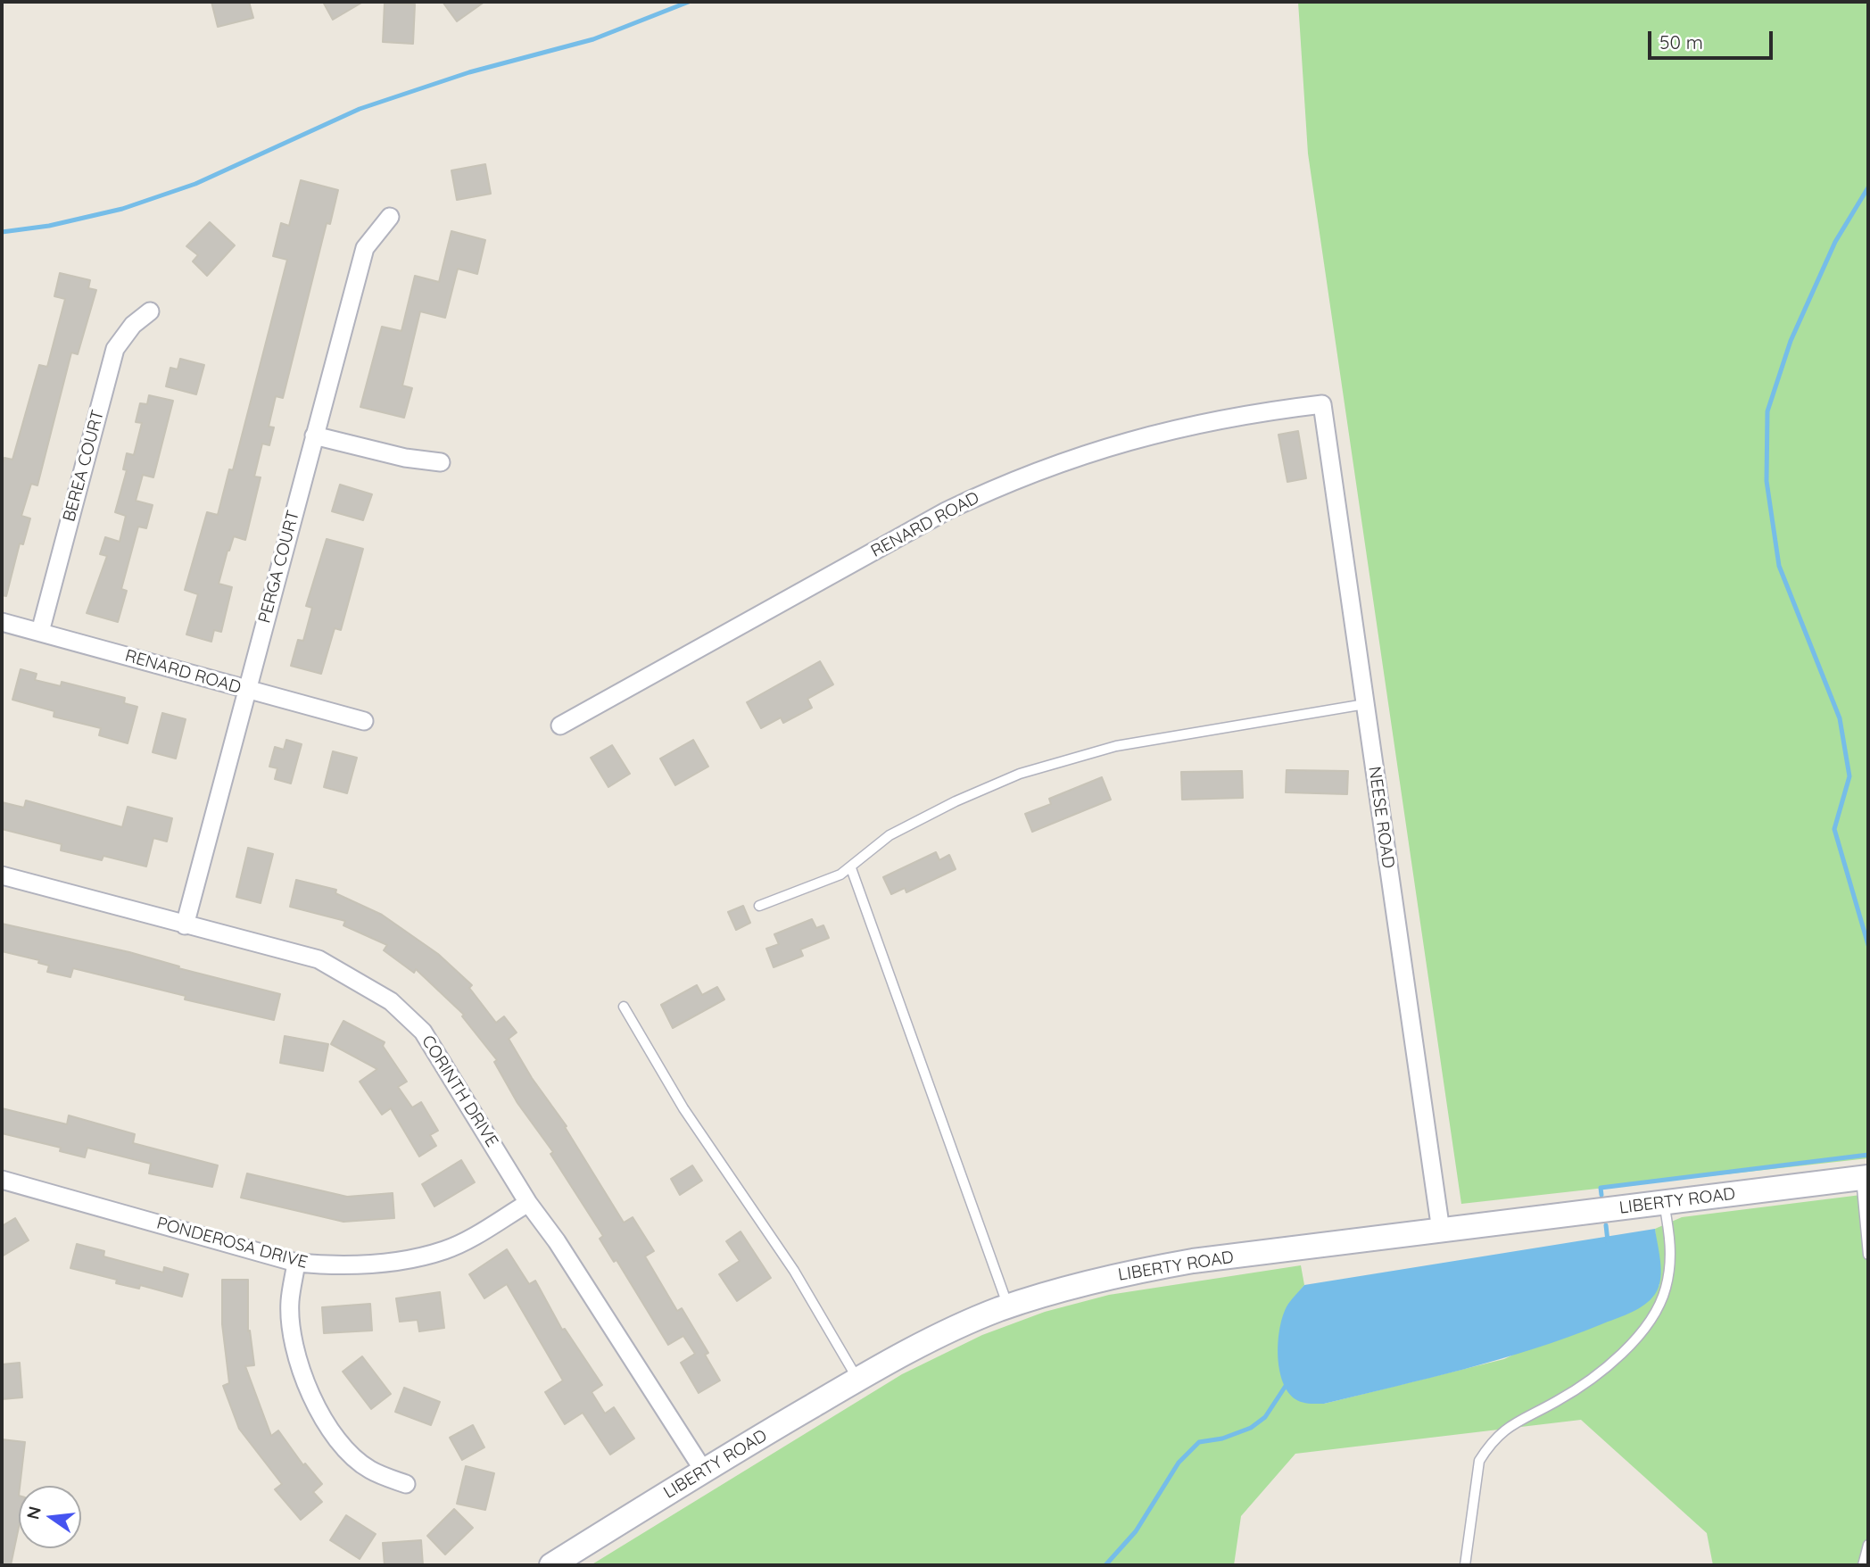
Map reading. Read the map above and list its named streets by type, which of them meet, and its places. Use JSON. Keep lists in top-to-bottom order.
{
  "streets": {
    "street": [
      "BEREA COURT",
      "RENARD ROAD",
      "PERGA COURT",
      "NEESE ROAD",
      "CORINTH DRIVE",
      "LIBERTY ROAD",
      "PONDEROSA DRIVE"
    ]
  },
  "crossings": [
    ["BEREA COURT", "RENARD ROAD"],
    ["RENARD ROAD", "PERGA COURT"],
    ["RENARD ROAD", "NEESE ROAD"],
    ["PERGA COURT", "CORINTH DRIVE"],
    ["NEESE ROAD", "LIBERTY ROAD"],
    ["CORINTH DRIVE", "LIBERTY ROAD"],
    ["CORINTH DRIVE", "PONDEROSA DRIVE"]
  ],
  "scale_bar": "50 m",
  "north": "left"
}
